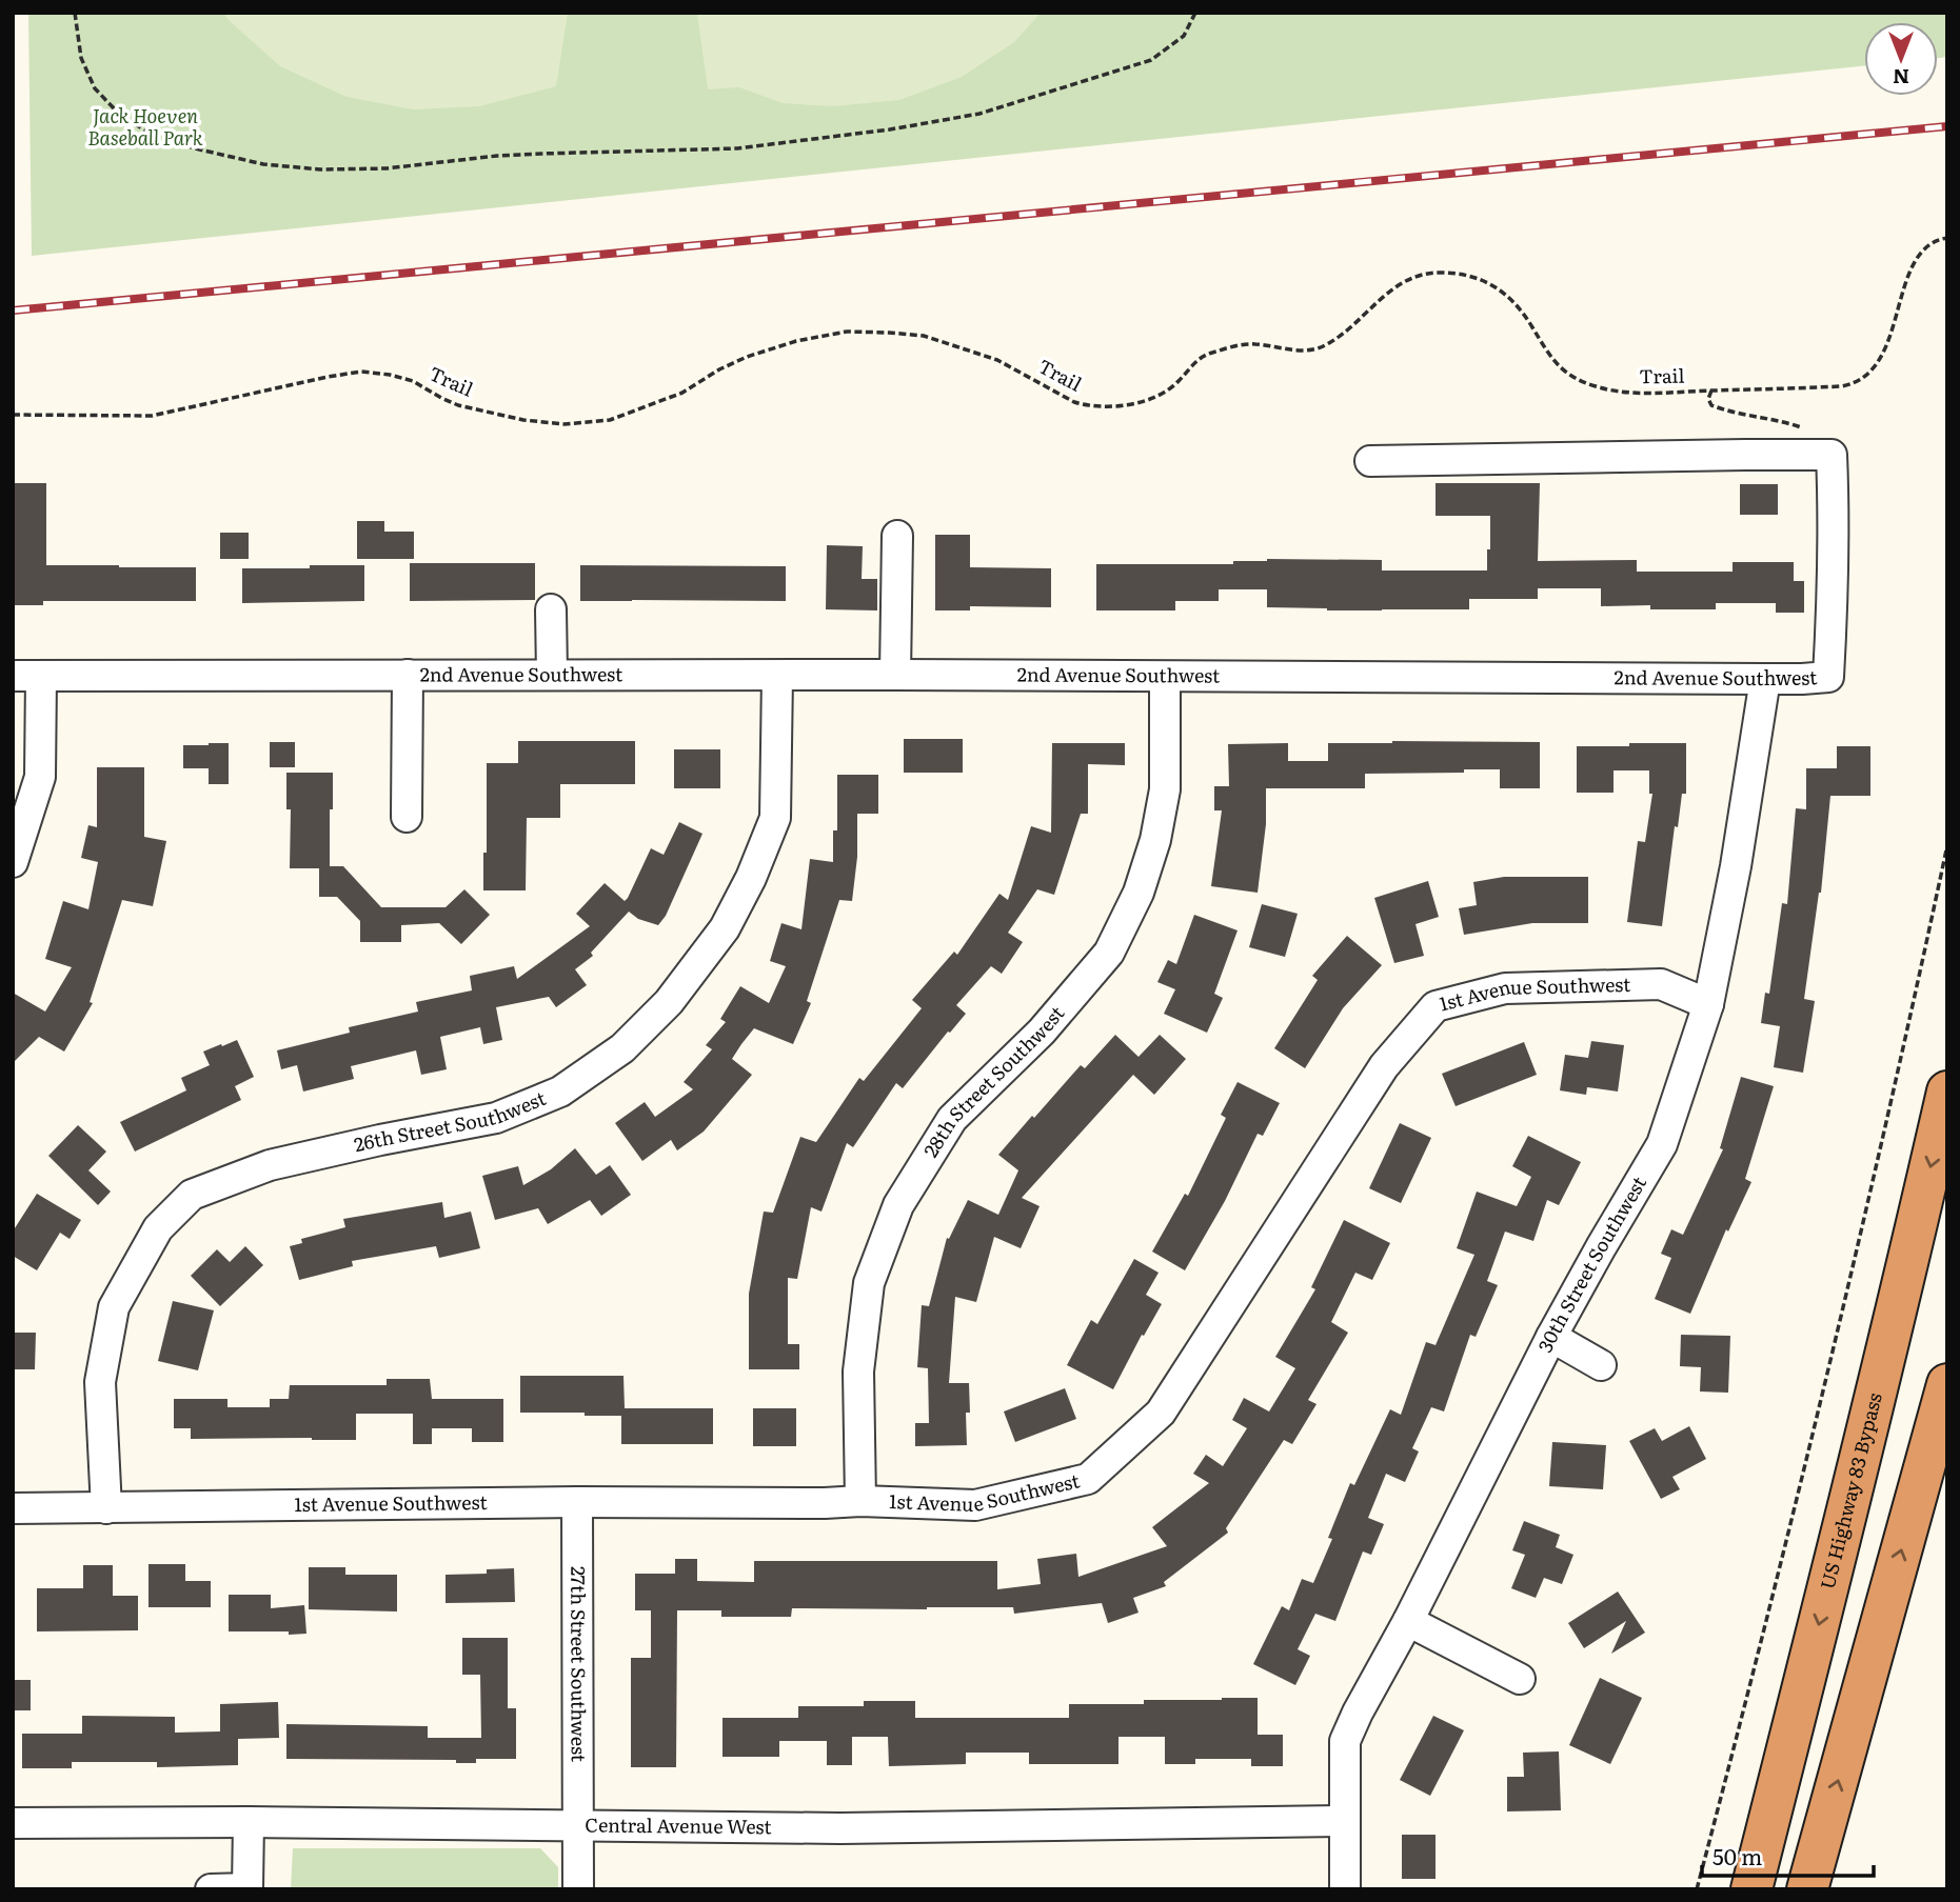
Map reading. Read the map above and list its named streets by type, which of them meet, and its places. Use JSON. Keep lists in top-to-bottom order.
{
  "streets": {
    "highway": ["US Highway 83 Bypass"],
    "street": [
      "2nd Avenue Southwest",
      "1st Avenue Southwest",
      "28th Street Southwest",
      "26th Street Southwest",
      "30th Street Southwest",
      "27th Street Southwest",
      "Central Avenue West"
    ],
    "path": ["Trail"]
  },
  "crossings": [
    ["2nd Avenue Southwest", "28th Street Southwest"],
    ["2nd Avenue Southwest", "26th Street Southwest"],
    ["2nd Avenue Southwest", "30th Street Southwest"],
    ["1st Avenue Southwest", "28th Street Southwest"],
    ["1st Avenue Southwest", "26th Street Southwest"],
    ["1st Avenue Southwest", "30th Street Southwest"],
    ["1st Avenue Southwest", "27th Street Southwest"],
    ["30th Street Southwest", "Central Avenue West"],
    ["27th Street Southwest", "Central Avenue West"]
  ],
  "parks": ["Jack Hoeven Baseball Park"],
  "scale_bar": "50 m",
  "north": "bottom"
}
